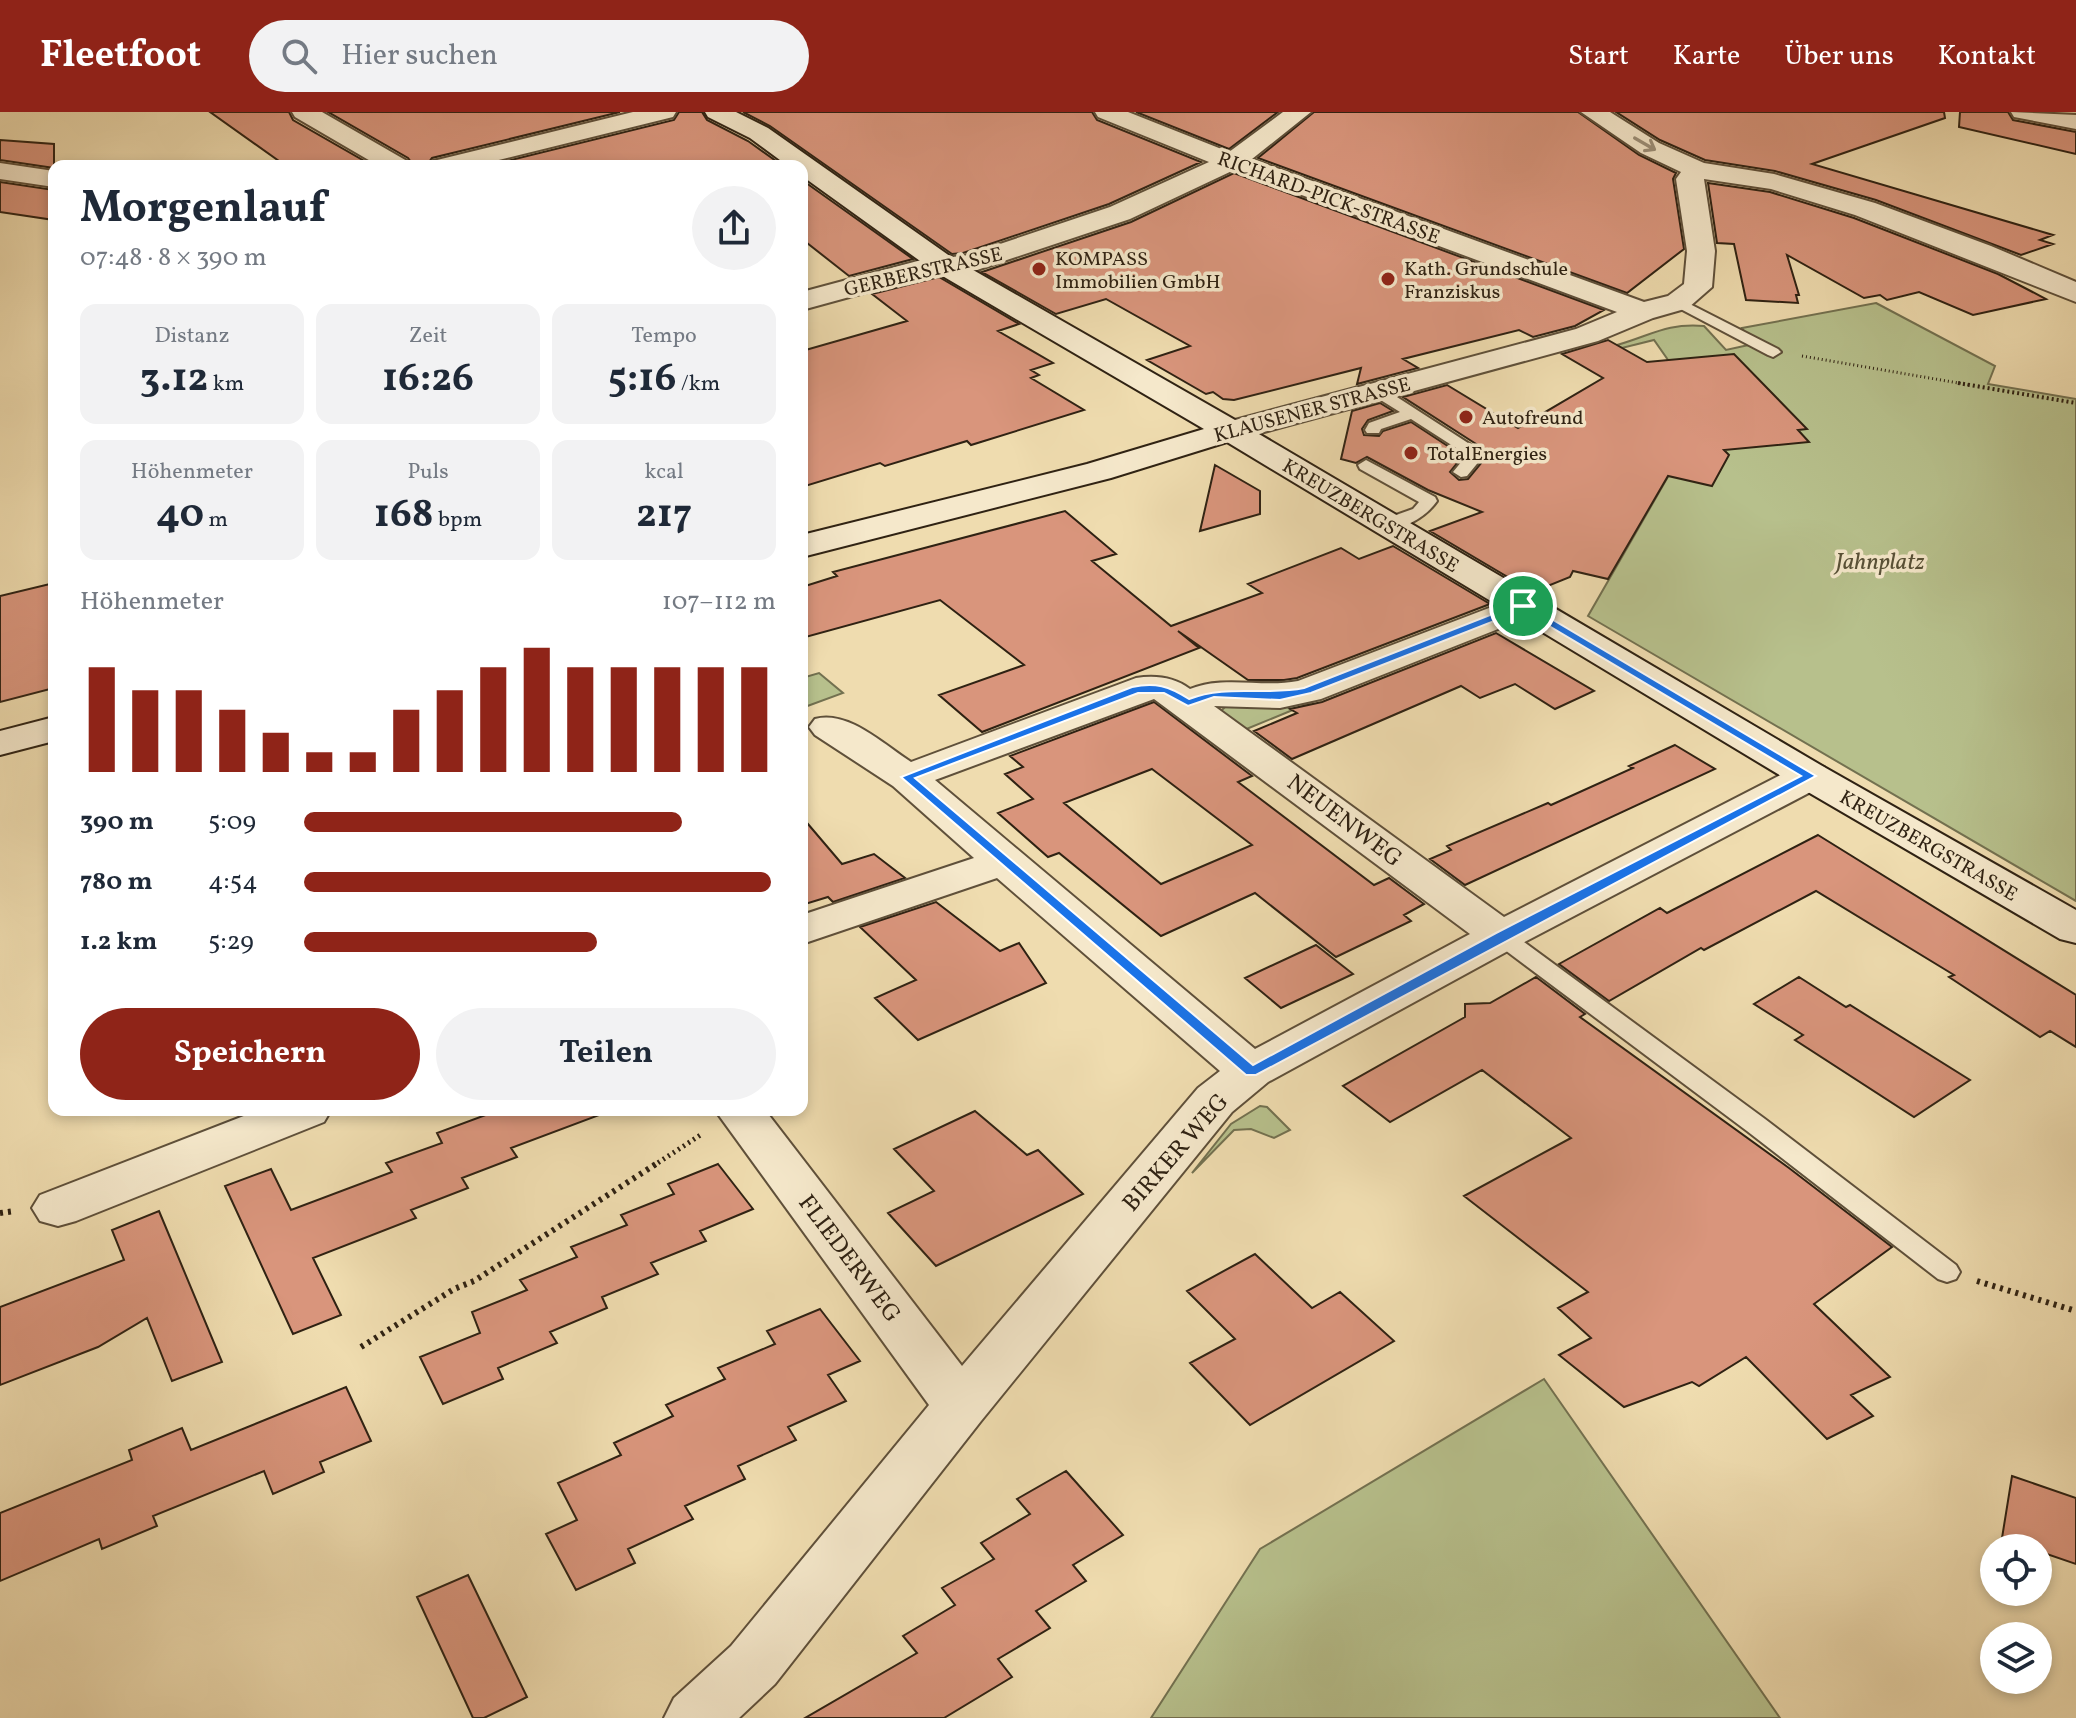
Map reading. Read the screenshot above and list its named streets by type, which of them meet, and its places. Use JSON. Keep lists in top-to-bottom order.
{
  "streets": {
    "street": [
      "RICHARD-PICK-STRASSE",
      "GERBERSTRASSE",
      "KLAUSENER STRASSE",
      "KREUZBERGSTRASSE",
      "NEUENWEG",
      "BIRKER WEG",
      "FLIEDERWEG"
    ]
  },
  "crossings": [
    ["RICHARD-PICK-STRASSE", "GERBERSTRASSE"],
    ["RICHARD-PICK-STRASSE", "KLAUSENER STRASSE"],
    ["GERBERSTRASSE", "KREUZBERGSTRASSE"],
    ["KLAUSENER STRASSE", "KREUZBERGSTRASSE"],
    ["KREUZBERGSTRASSE", "BIRKER WEG"],
    ["NEUENWEG", "BIRKER WEG"],
    ["BIRKER WEG", "FLIEDERWEG"]
  ],
  "parks": ["Jahnplatz"],
  "places": [
    "KOMPASS Immobilien GmbH",
    "Kath. Grundschule Franziskus",
    "Autofreund",
    "TotalEnergies"
  ],
  "page": {
    "header": "Fleetfoot",
    "search": "Hier suchen",
    "nav": [
      "Start",
      "Karte",
      "Über uns",
      "Kontakt"
    ],
    "heading": ["Morgenlauf", "07:48 · 8 × 390 m"],
    "stats": [
      ["Distanz", "3.12 km"],
      ["Zeit", "16:26"],
      ["Tempo", "5:16 /km"],
      ["Höhenmeter", "40 m"],
      ["Puls", "168 bpm"],
      ["kcal", "217"]
    ],
    "chart": ["Höhenmeter", "107–112 m"],
    "list": [
      {
        "name": "390 m",
        "note": "5:09"
      },
      {
        "name": "780 m",
        "note": "4:54"
      },
      {
        "name": "1.2 km",
        "note": "5:29"
      }
    ],
    "buttons": ["Speichern", "Teilen"]
  }
}
